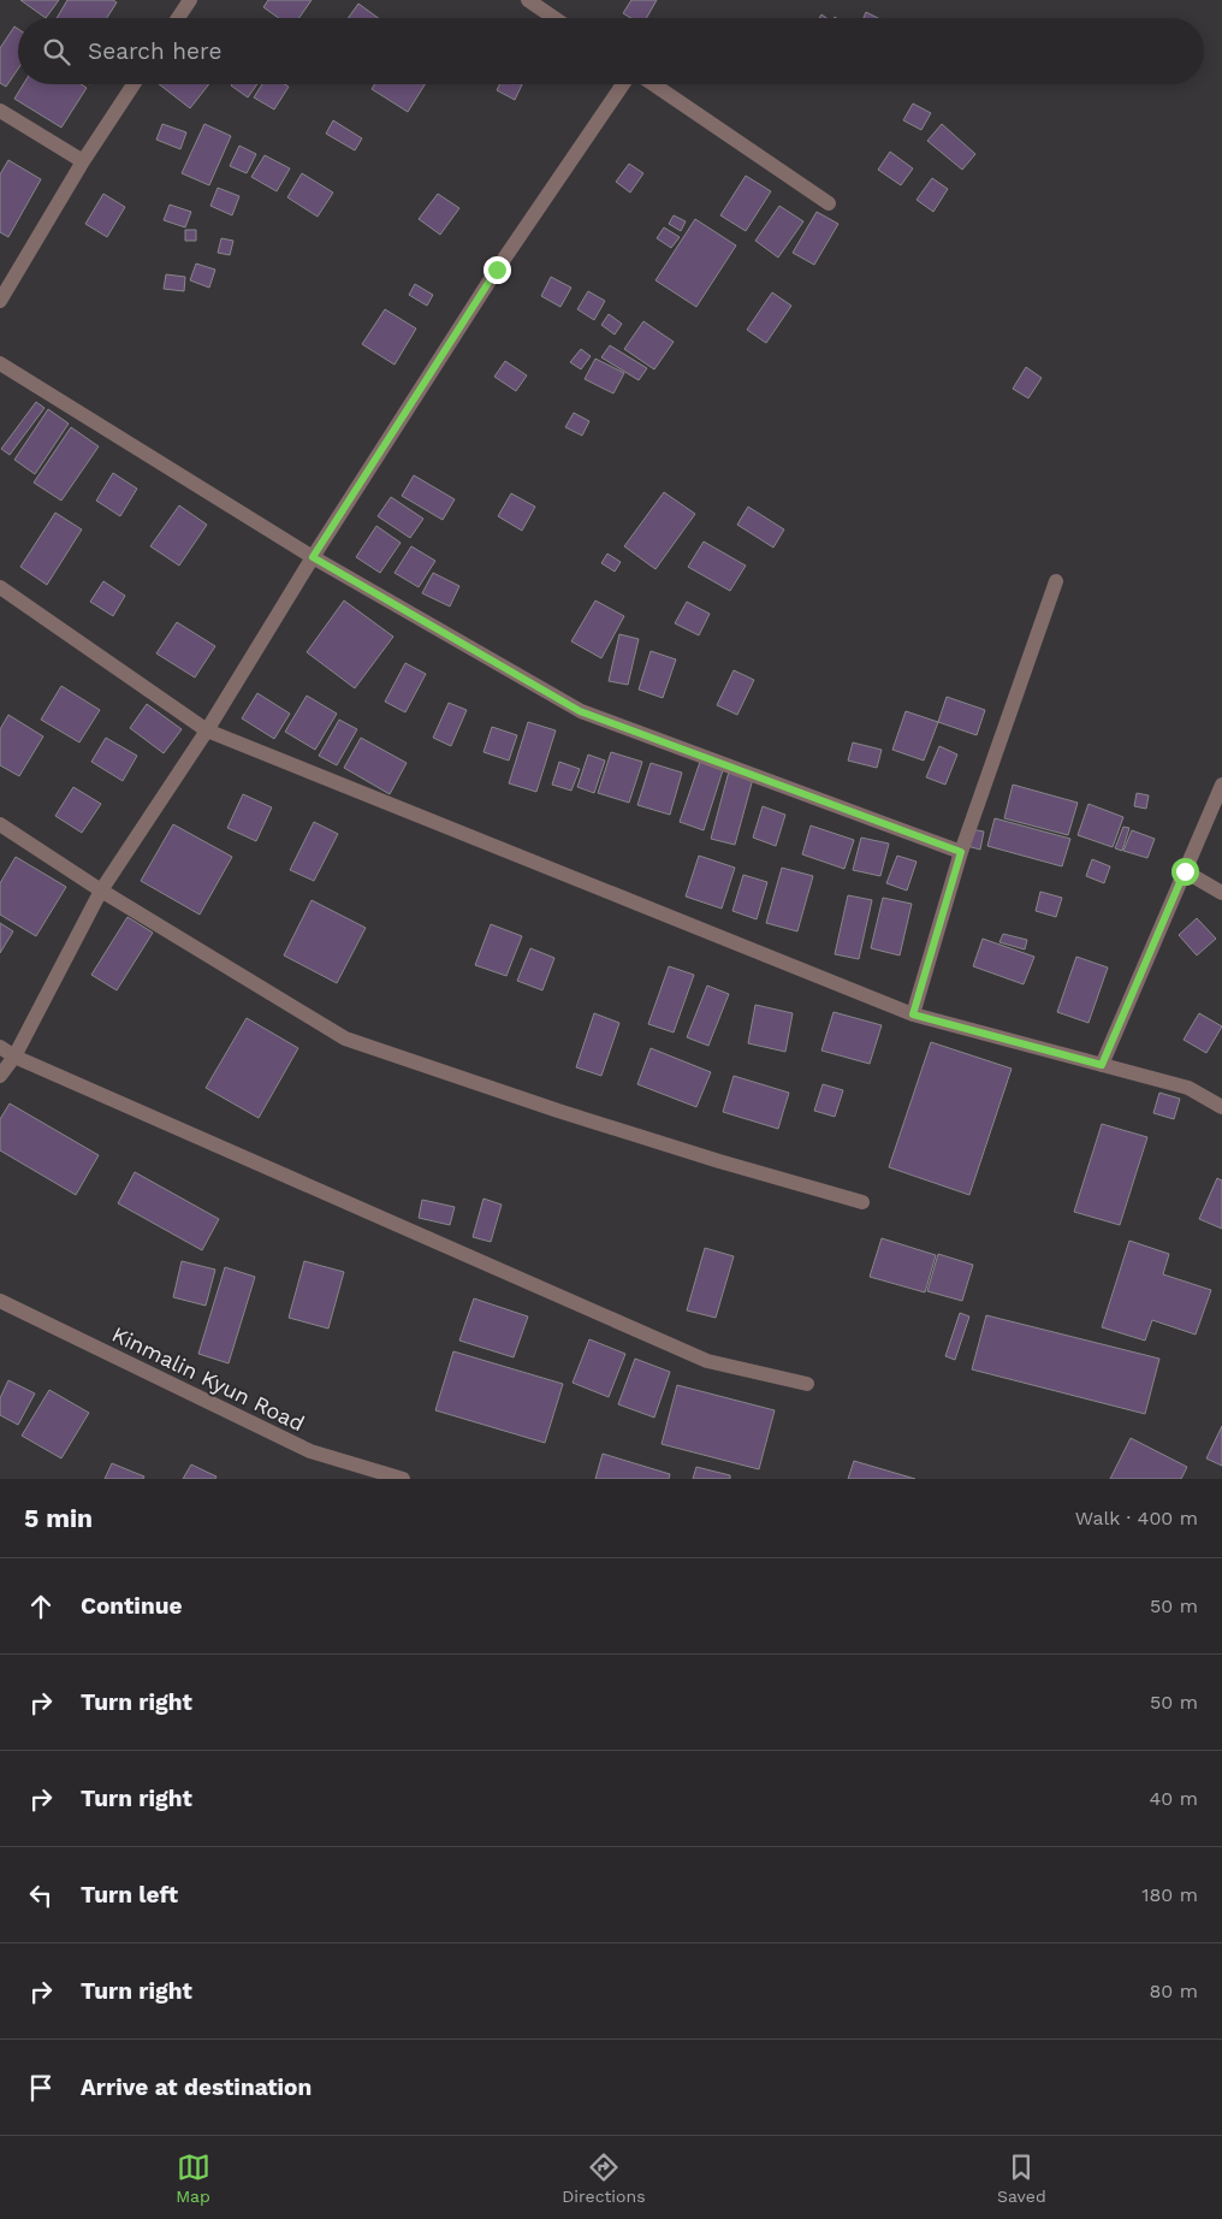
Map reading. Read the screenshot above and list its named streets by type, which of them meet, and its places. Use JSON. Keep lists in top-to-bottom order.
{
  "streets": {
    "street": ["Kinmalin Kyun Road"]
  },
  "page": {
    "search": "Search here",
    "heading": ["5 min", "Walk · 400 m"],
    "list": [
      ["Continue", "50 m"],
      ["Turn right", "50 m"],
      ["Turn right", "40 m"],
      ["Turn left", "180 m"],
      ["Turn right", "80 m"],
      "Arrive at destination"
    ],
    "nav": ["Map", "Directions", "Saved"]
  }
}
